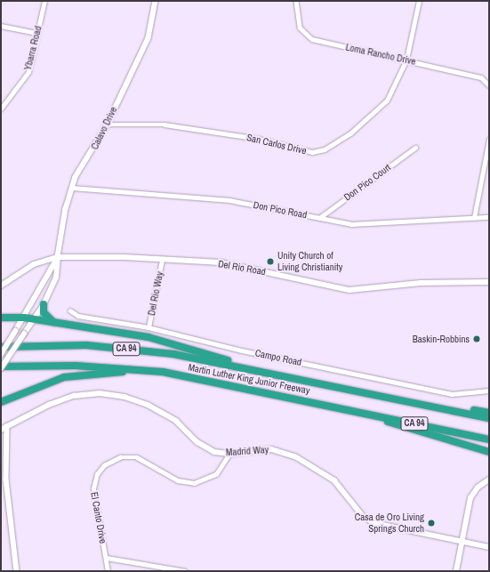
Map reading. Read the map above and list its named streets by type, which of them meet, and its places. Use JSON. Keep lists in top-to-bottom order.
{
  "streets": {
    "highway": ["CA 94", "Martin Luther King Junior Freeway"],
    "main road": ["Calavo Drive", "Del Rio Road"],
    "street": [
      "Ybarra Road",
      "Loma Rancho Drive",
      "San Carlos Drive",
      "Don Pico Court",
      "Don Pico Road",
      "Del Rio Way",
      "Campo Road",
      "Madrid Way",
      "El Canto Drive"
    ]
  },
  "crossings": [
    ["Loma Rancho Drive", "San Carlos Drive"],
    ["Calavo Drive", "San Carlos Drive"],
    ["Calavo Drive", "Don Pico Road"],
    ["Calavo Drive", "Del Rio Road"],
    ["Calavo Drive", "Martin Luther King Junior Freeway"],
    ["Don Pico Court", "Don Pico Road"],
    ["Del Rio Road", "Del Rio Way"],
    ["Del Rio Way", "Campo Road"],
    ["Madrid Way", "El Canto Drive"]
  ],
  "places": ["Unity Church of Living Christianity", "Baskin-Robbins", "Casa de Oro Living Springs Church"]
}
